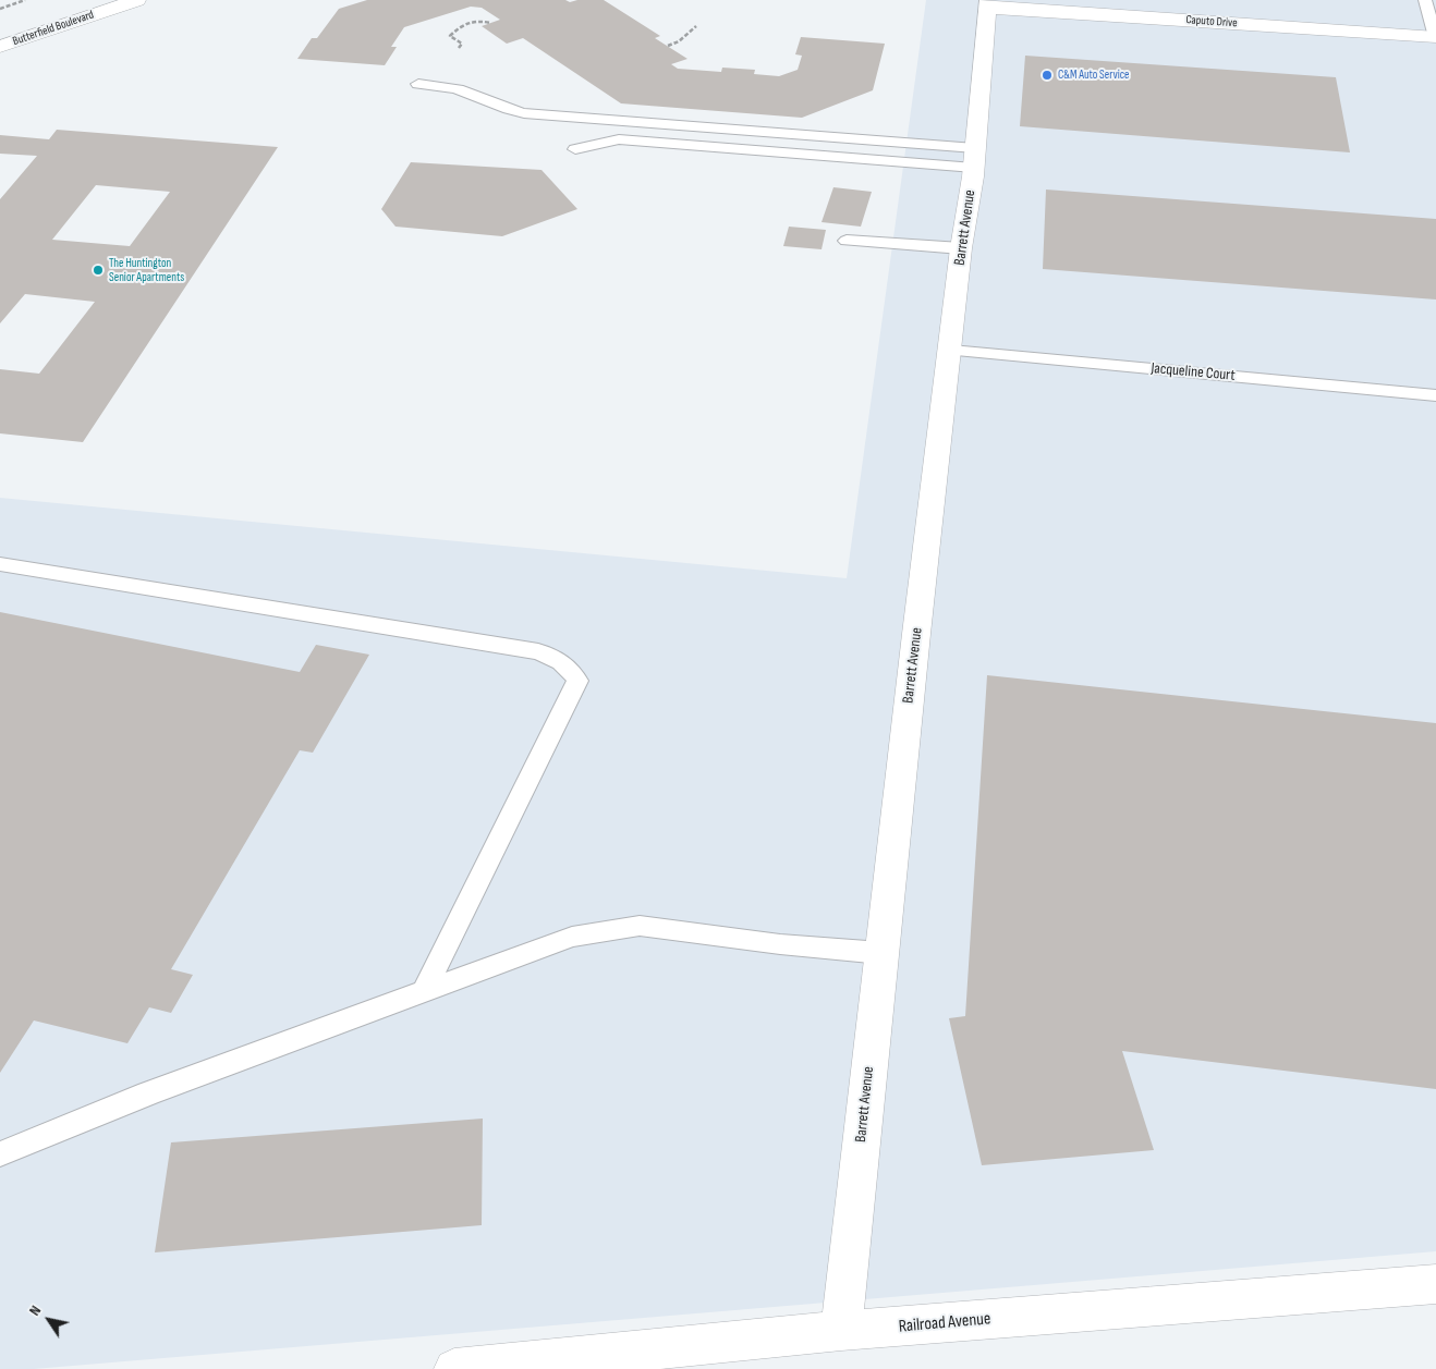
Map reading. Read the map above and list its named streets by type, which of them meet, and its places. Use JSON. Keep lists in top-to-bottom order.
{
  "streets": {
    "street": [
      "Caputo Drive",
      "Butterfield Boulevard",
      "Barrett Avenue",
      "Railroad Avenue"
    ],
    "lane": ["Jacqueline Court"]
  },
  "crossings": [
    ["Caputo Drive", "Barrett Avenue"],
    ["Barrett Avenue", "Jacqueline Court"],
    ["Barrett Avenue", "Railroad Avenue"]
  ],
  "places": ["C&M Auto Service", "The Huntington Senior Apartments"],
  "north": "top left"
}
